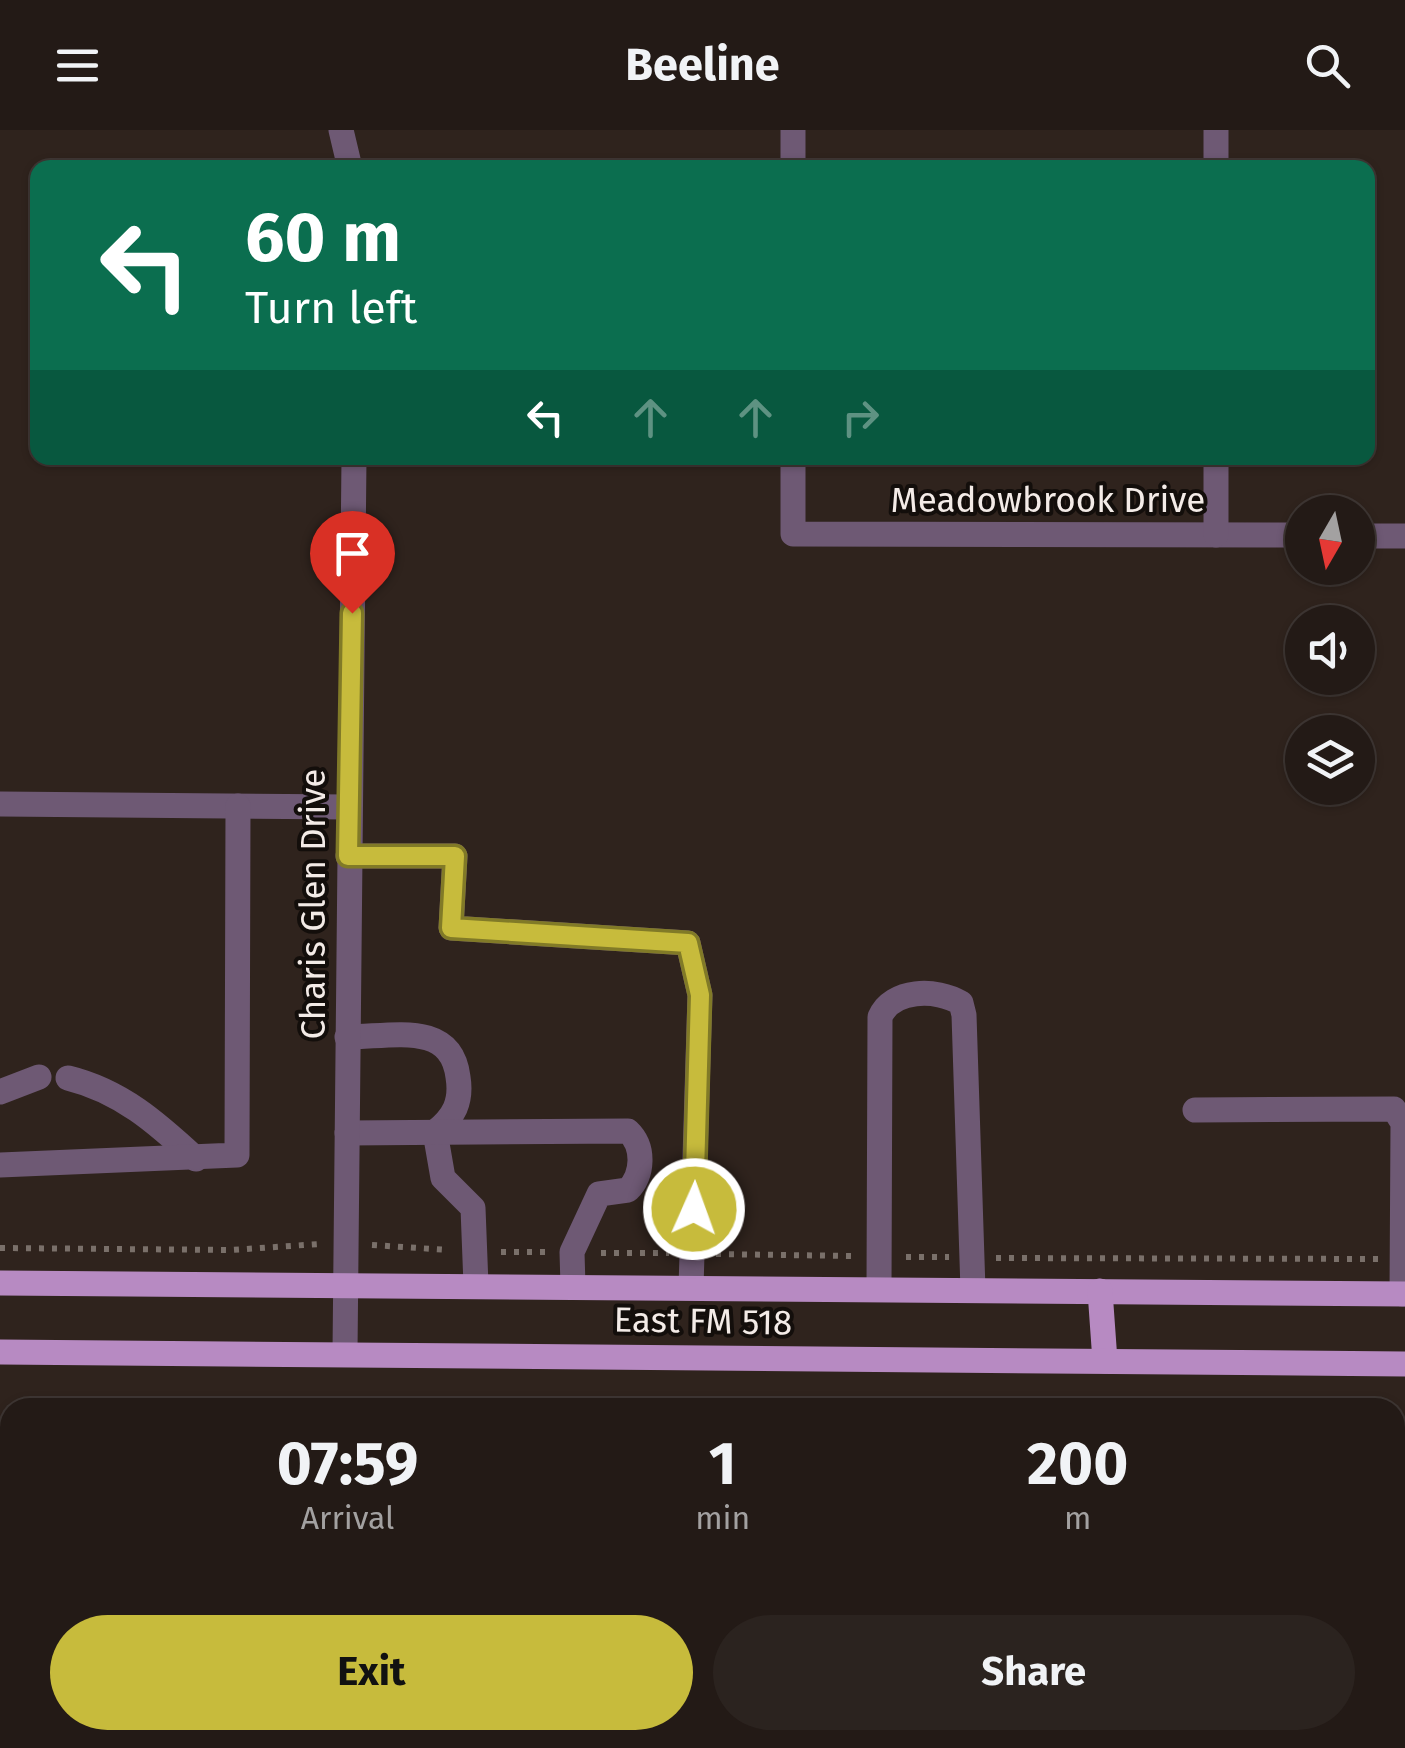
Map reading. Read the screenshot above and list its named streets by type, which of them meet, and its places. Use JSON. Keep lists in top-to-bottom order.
{
  "streets": {
    "main road": ["East FM 518"],
    "street": ["Meadowbrook Drive", "Charis Glen Drive"]
  },
  "crossings": [
    ["Charis Glen Drive", "East FM 518"]
  ],
  "north": "bottom",
  "page": {
    "header": "Beeline",
    "turn": ["60 m", "Turn left"],
    "eta": [
      "07:59",
      "Arrival",
      "1",
      "min",
      "200",
      "m"
    ],
    "buttons": ["Exit", "Share"]
  }
}
